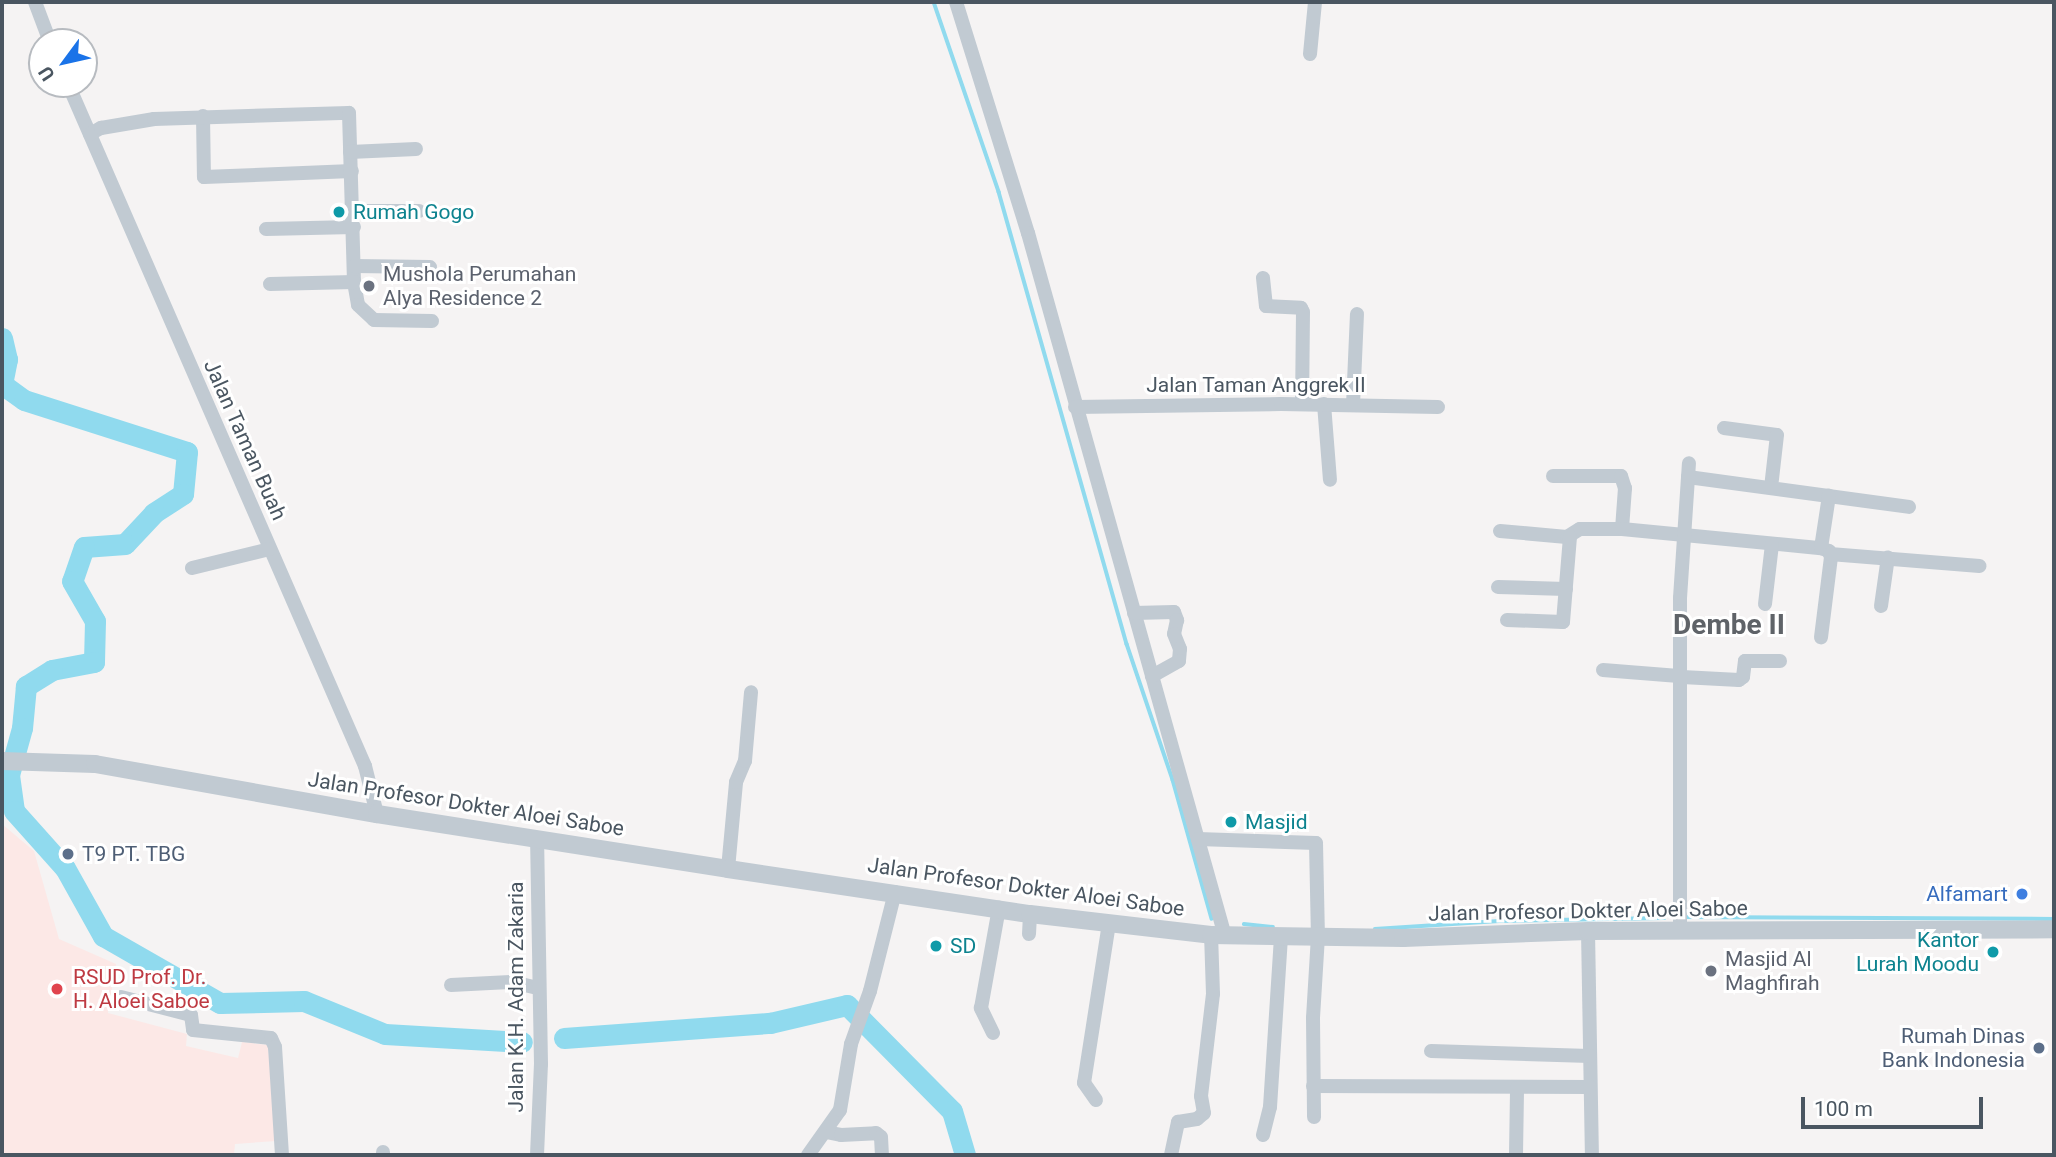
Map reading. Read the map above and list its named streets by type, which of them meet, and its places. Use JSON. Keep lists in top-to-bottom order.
{
  "streets": {
    "street": [
      "Jalan Taman Anggrek II",
      "Jalan Taman Buah",
      "Jalan Profesor Dokter Aloei Saboe",
      "Jalan K.H. Adam Zakaria"
    ]
  },
  "crossings": [
    ["Jalan Taman Buah", "Jalan Profesor Dokter Aloei Saboe"],
    ["Jalan Profesor Dokter Aloei Saboe", "Jalan K.H. Adam Zakaria"]
  ],
  "districts": ["Dembe II"],
  "places": [
    "Rumah Gogo",
    "Mushola Perumahan Alya Residence 2",
    "Masjid",
    "T9 PT. TBG",
    "Alfamart",
    "SD",
    "Kantor Lurah Moodu",
    "Masjid Al Maghfirah",
    "RSUD Prof. Dr. H. Aloei Saboe",
    "Rumah Dinas Bank Indonesia"
  ],
  "scale_bar": "100 m",
  "north": "bottom left"
}
